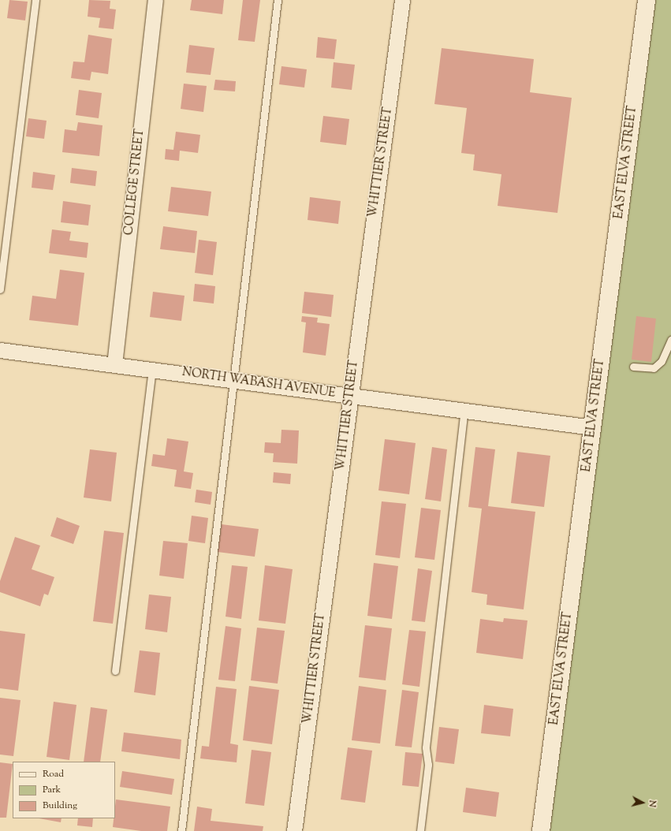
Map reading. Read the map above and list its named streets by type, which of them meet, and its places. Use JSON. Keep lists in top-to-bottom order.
{
  "streets": {
    "street": [
      "WHITTIER STREET",
      "EAST ELVA STREET",
      "COLLEGE STREET",
      "NORTH WABASH AVENUE"
    ]
  },
  "crossings": [
    ["WHITTIER STREET", "NORTH WABASH AVENUE"],
    ["EAST ELVA STREET", "NORTH WABASH AVENUE"],
    ["COLLEGE STREET", "NORTH WABASH AVENUE"]
  ],
  "legend": ["Road", "Park", "Building"],
  "north": "right"
}
